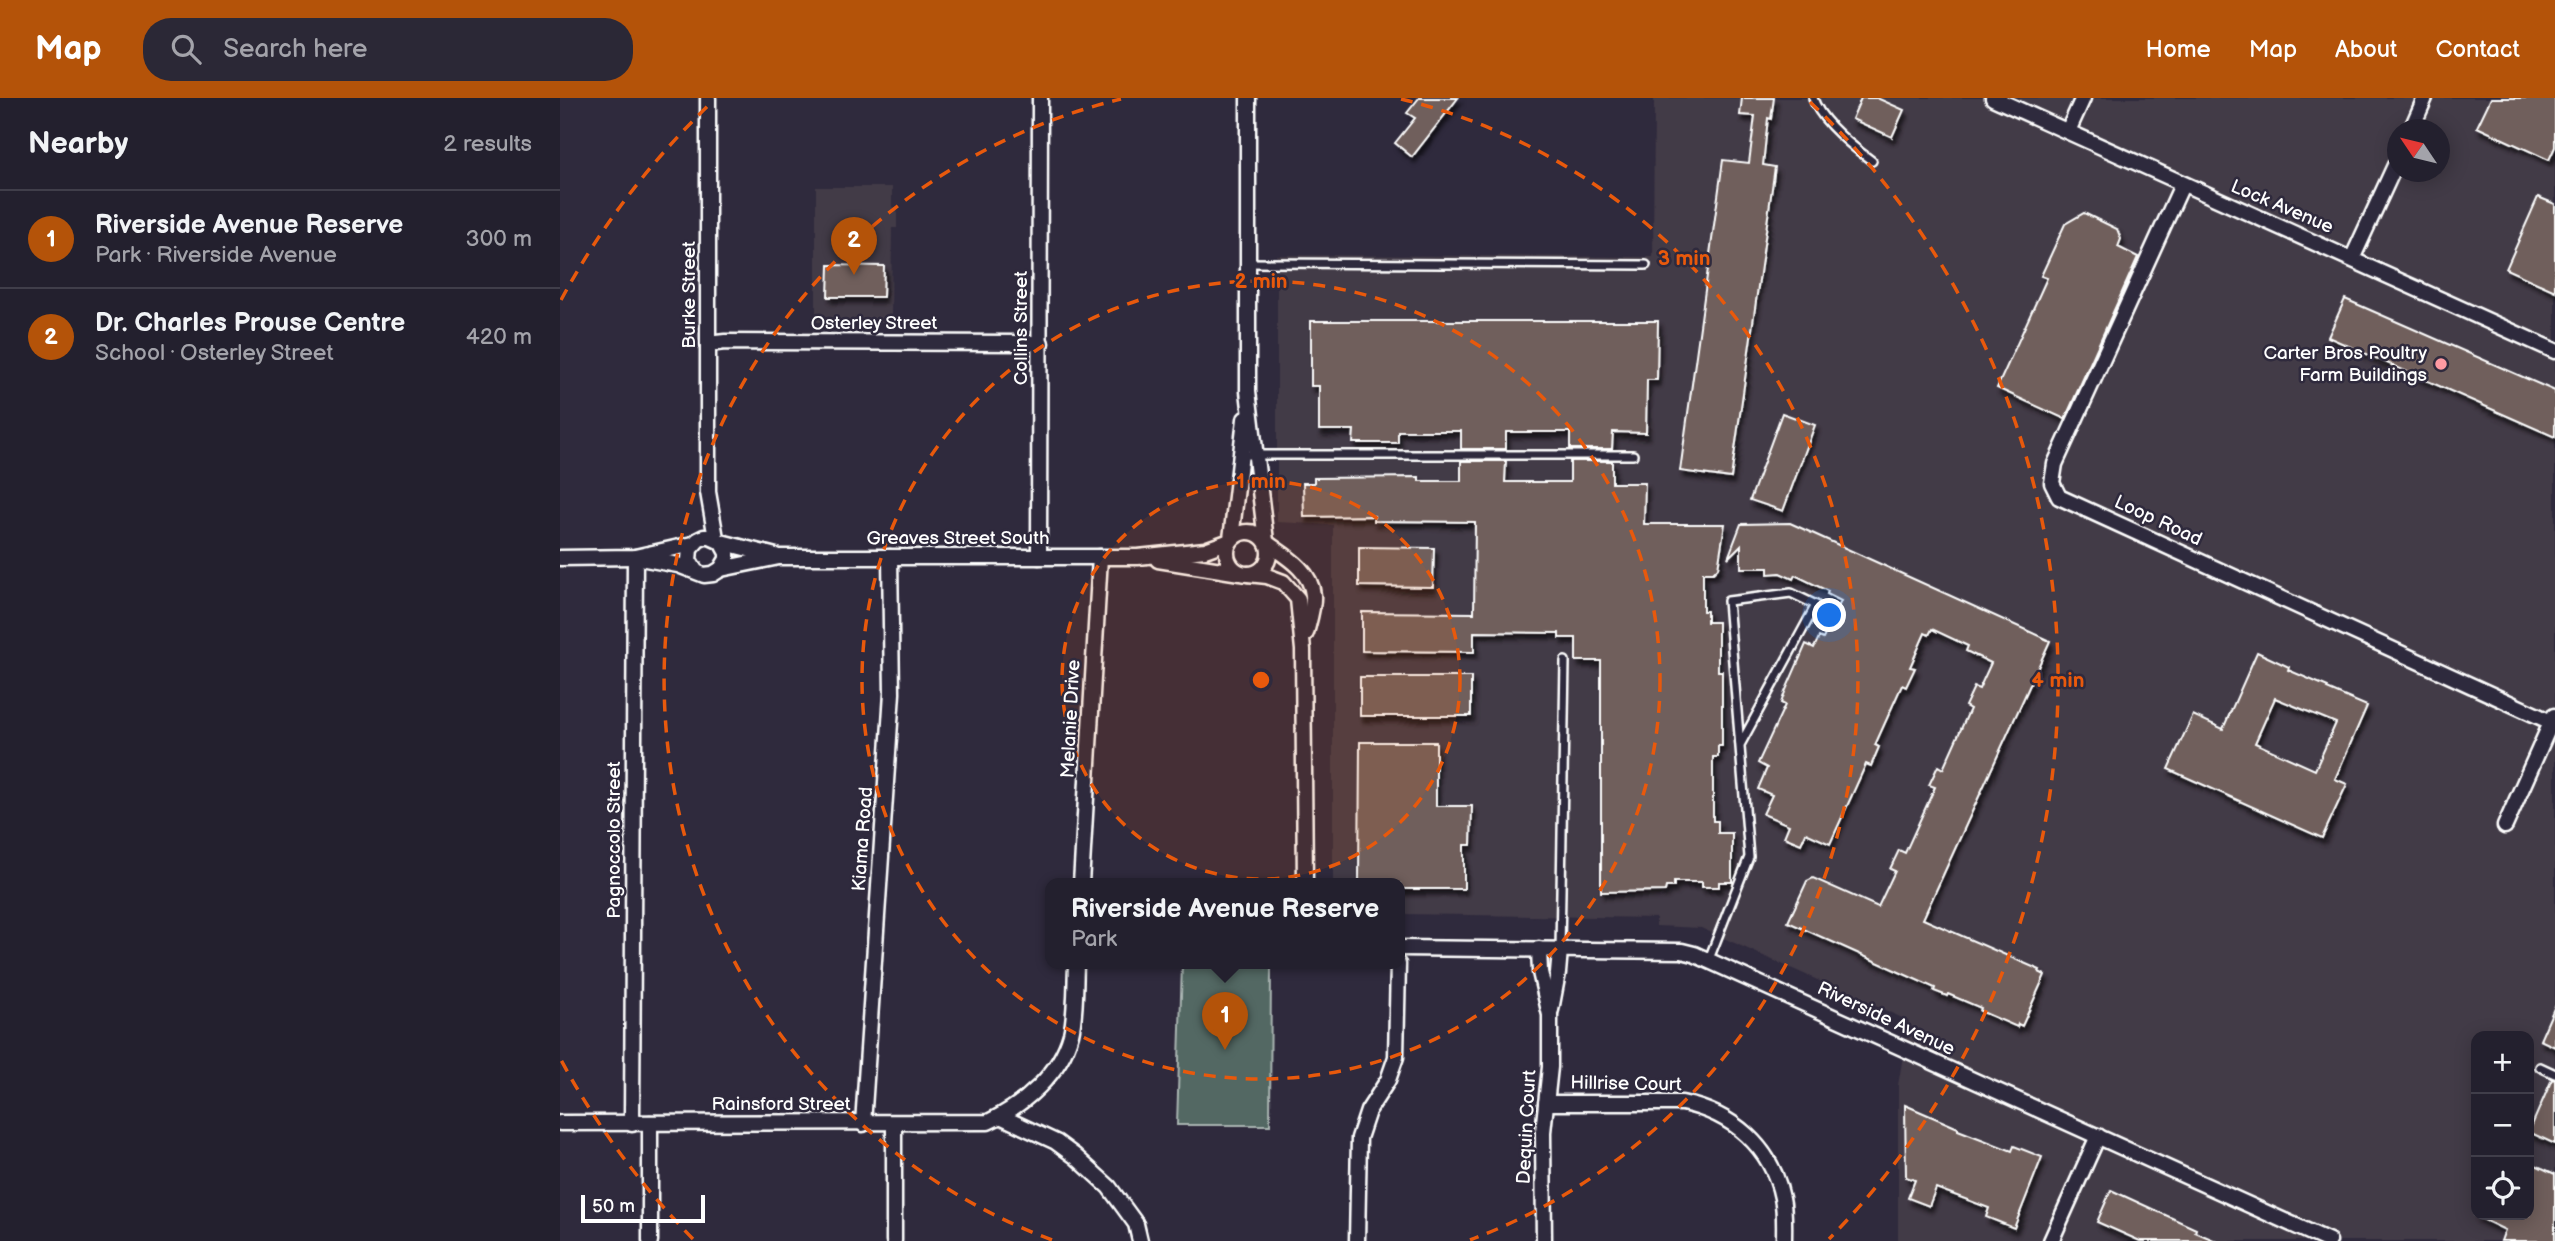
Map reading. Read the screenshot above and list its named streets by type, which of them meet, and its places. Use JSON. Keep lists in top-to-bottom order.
{
  "streets": {
    "street": [
      "Lock Avenue",
      "Burke Street",
      "Osterley Street",
      "Collins Street",
      "Loop Road",
      "Greaves Street South",
      "Melanie Drive",
      "Kiama Road",
      "Pagnoccolo Street",
      "Riverside Avenue",
      "Hillrise Court",
      "Rainsford Street",
      "Dequin Court"
    ]
  },
  "crossings": [
    ["Lock Avenue", "Loop Road"],
    ["Burke Street", "Osterley Street"],
    ["Burke Street", "Greaves Street South"],
    ["Osterley Street", "Collins Street"],
    ["Collins Street", "Greaves Street South"],
    ["Greaves Street South", "Melanie Drive"],
    ["Greaves Street South", "Kiama Road"],
    ["Kiama Road", "Rainsford Street"],
    ["Pagnoccolo Street", "Rainsford Street"],
    ["Riverside Avenue", "Dequin Court"],
    ["Hillrise Court", "Dequin Court"]
  ],
  "places": ["Carter Bros Poultry Farm Buildings"],
  "scale_bar": "50 m",
  "north": "top left",
  "page": {
    "header": "Map",
    "search": "Search here",
    "nav": [
      "Home",
      "Map",
      "About",
      "Contact"
    ],
    "heading": ["Nearby", "2 results"],
    "list": [
      {
        "mark": "1",
        "name": "Riverside Avenue Reserve",
        "note": "Park · Riverside Avenue",
        "value": "300 m"
      },
      {
        "mark": "2",
        "name": "Dr. Charles Prouse Centre",
        "note": "School · Osterley Street",
        "value": "420 m"
      }
    ],
    "pins": ["2", "1"],
    "popup": ["Riverside Avenue Reserve", "Park"],
    "map_buttons": ["+", "−"],
    "scale": "50 m"
  },
  "rings": [
    "3 min",
    "2 min",
    "1 min",
    "4 min"
  ]
}
